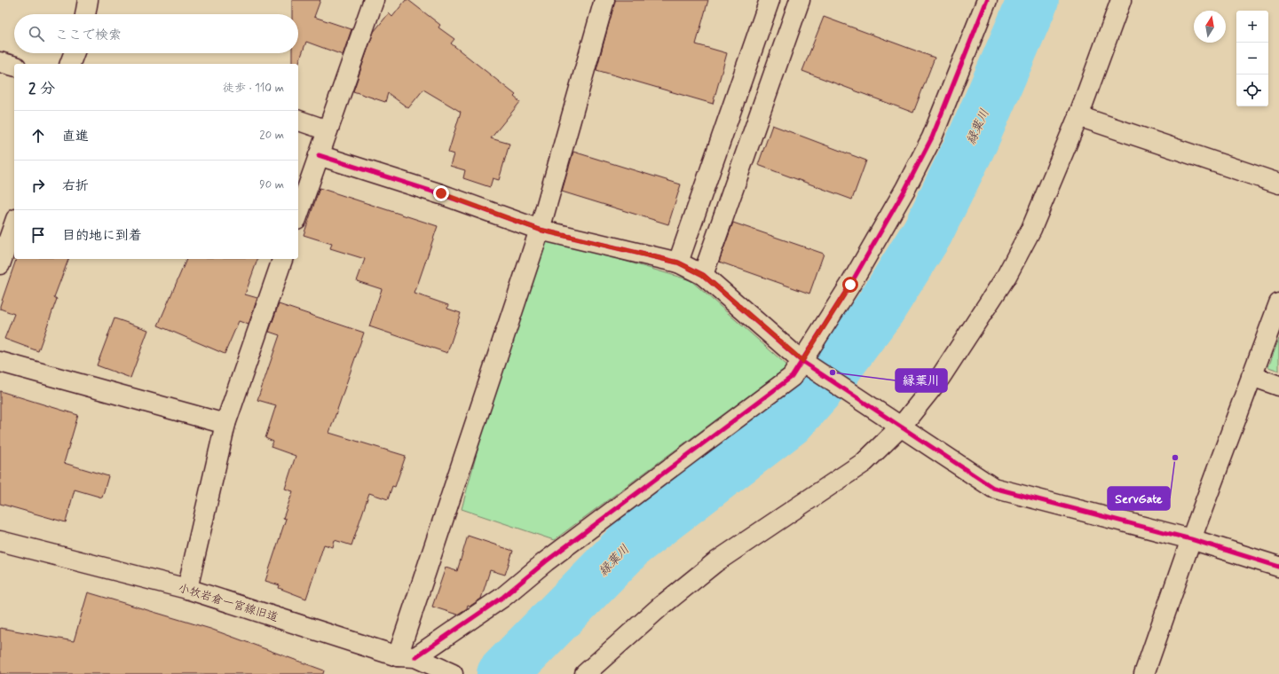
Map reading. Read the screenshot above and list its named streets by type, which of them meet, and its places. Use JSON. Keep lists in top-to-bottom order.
{
  "streets": {
    "street": ["小牧岩倉一宮線旧道"]
  },
  "water": ["縁葉川"],
  "places": ["縁葉川", "ServGate"],
  "north": "top",
  "page": {
    "map_buttons": ["+", "−"],
    "search": "ここで検索",
    "heading": ["2 分", "徒歩 · 110 m"],
    "list": [
      ["直進", "20 m"],
      ["右折", "90 m"],
      "目的地に到着"
    ]
  }
}
